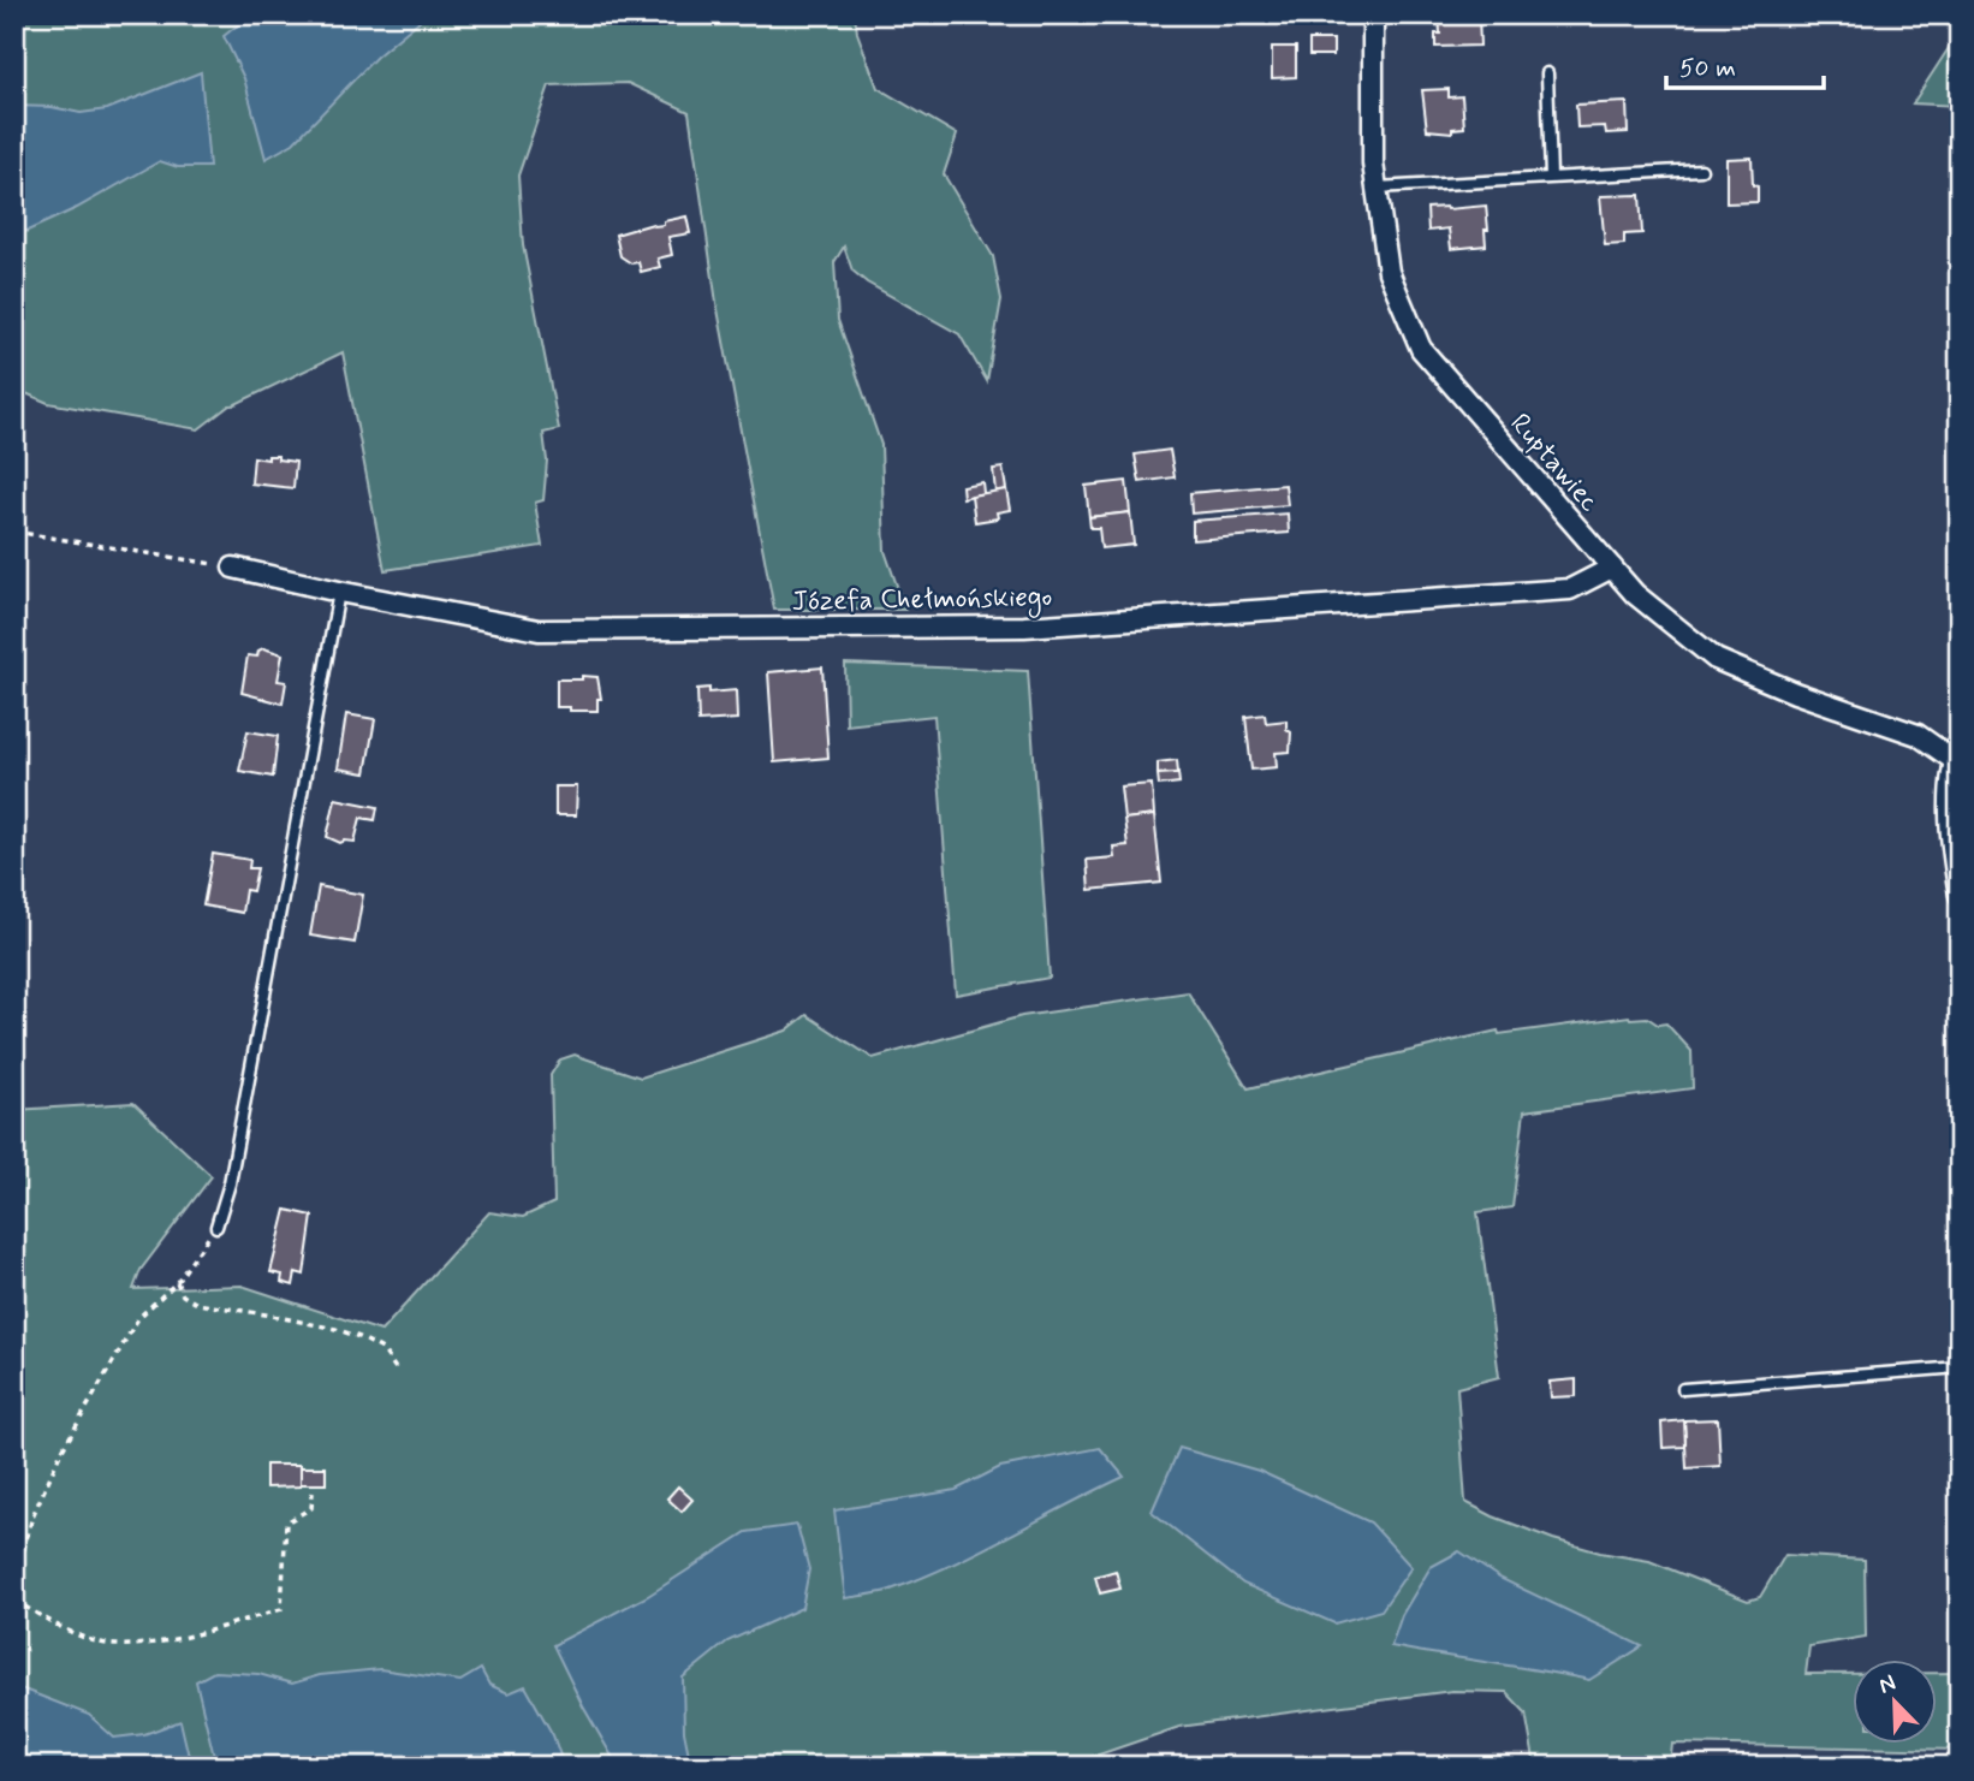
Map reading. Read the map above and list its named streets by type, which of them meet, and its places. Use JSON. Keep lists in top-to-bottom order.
{
  "streets": {
    "street": ["Ruptawiec", "Józefa Chełmońskiego"]
  },
  "crossings": [
    ["Ruptawiec", "Józefa Chełmońskiego"]
  ],
  "scale_bar": "50 m",
  "north": "top left"
}
